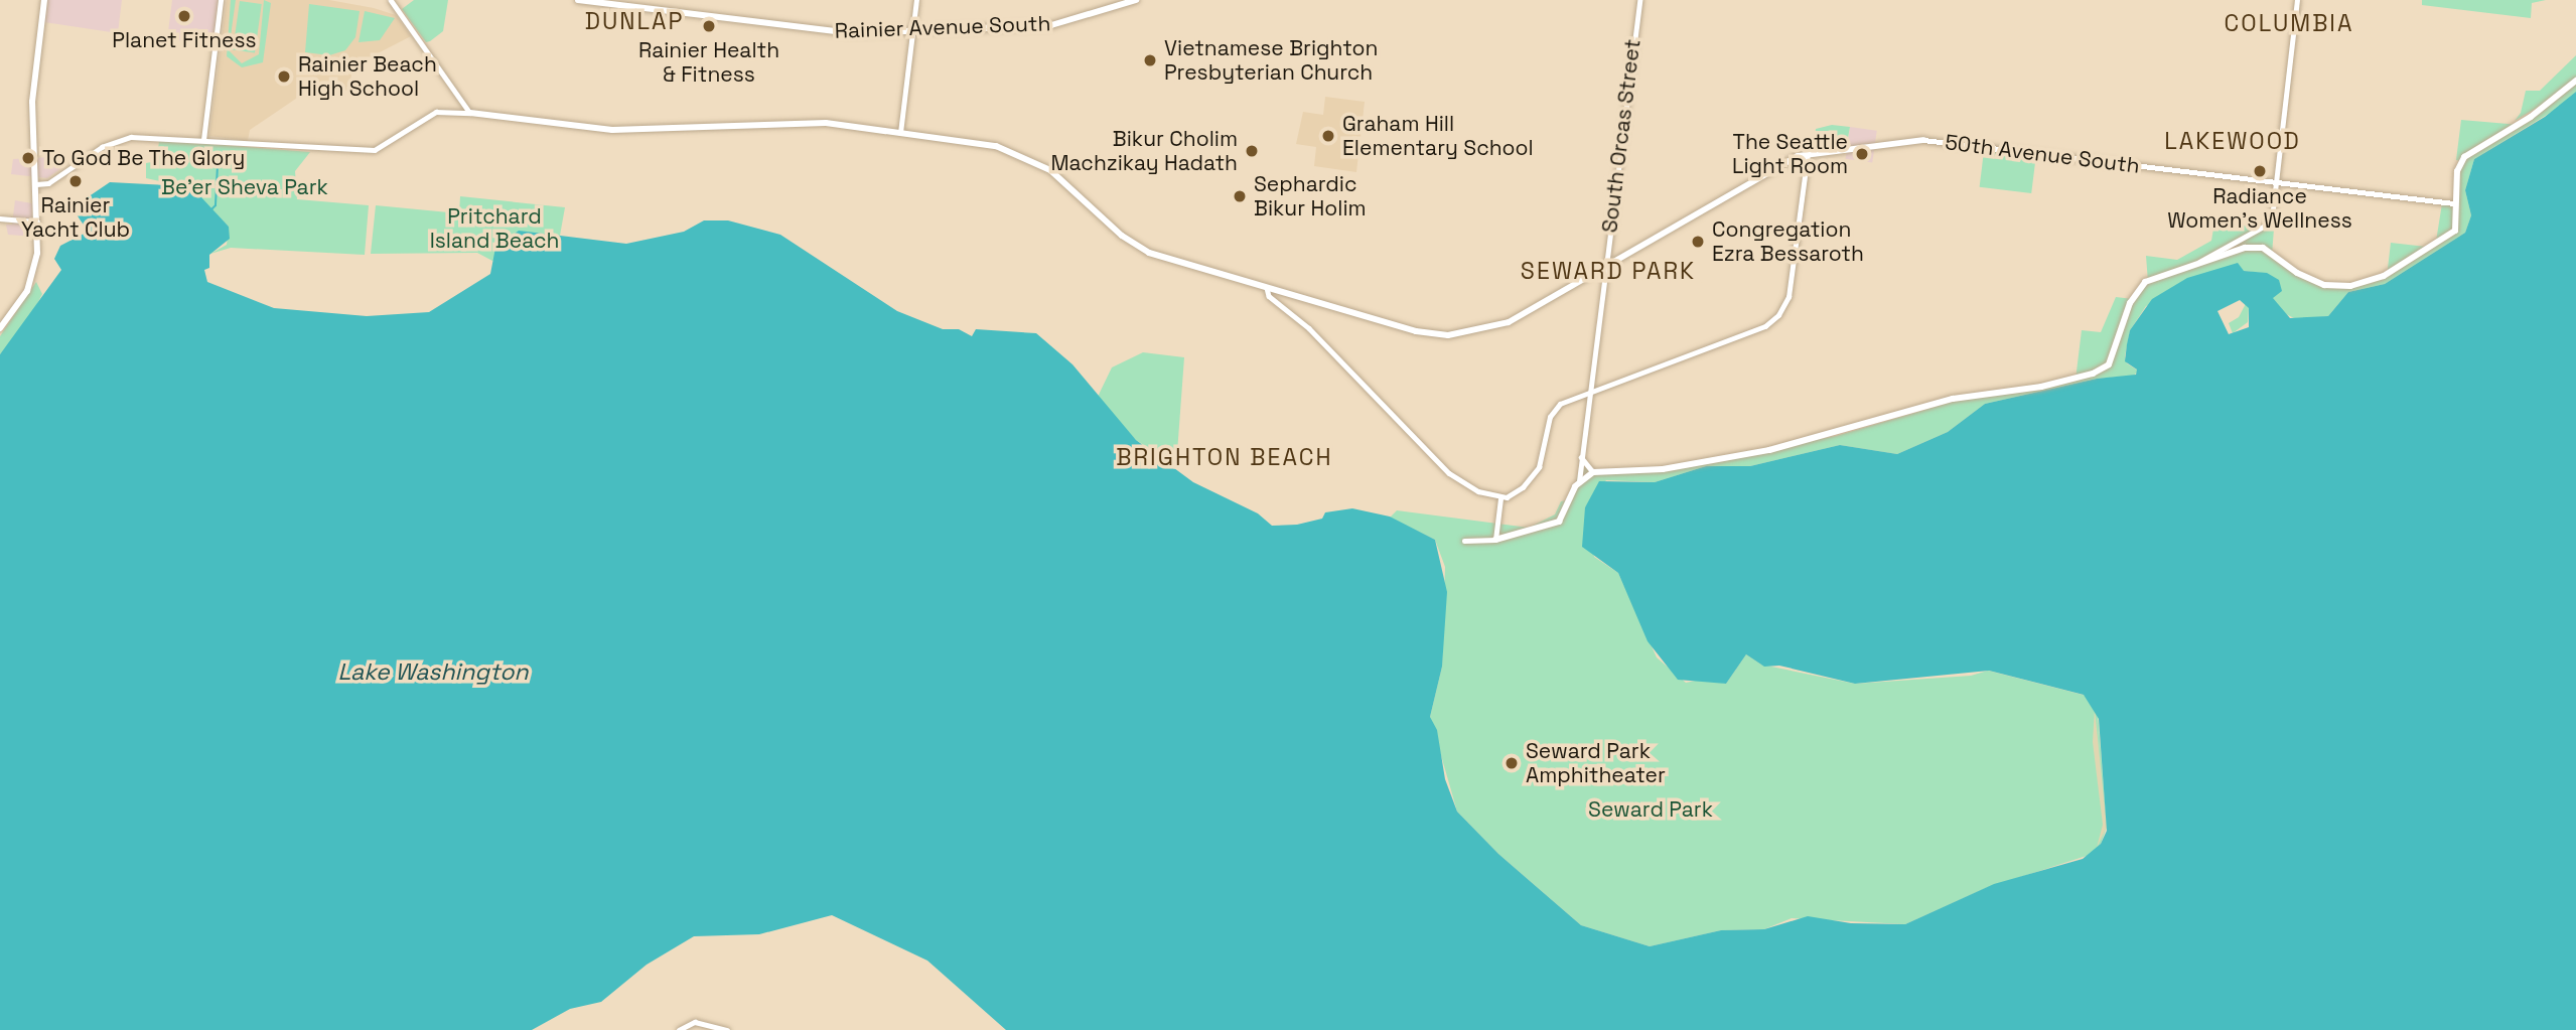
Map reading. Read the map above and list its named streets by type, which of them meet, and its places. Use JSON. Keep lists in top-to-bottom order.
{
  "streets": {
    "main road": ["Rainier Avenue South"],
    "street": ["South Orcas Street", "50th Avenue South"]
  },
  "districts": [
    "DUNLAP",
    "COLUMBIA",
    "LAKEWOOD",
    "SEWARD PARK",
    "BRIGHTON BEACH"
  ],
  "water": ["Lake Washington"],
  "parks": ["Be'er Sheva Park", "Pritchard Island Beach", "Seward Park"],
  "places": [
    "Planet Fitness",
    "Rainier Health & Fitness",
    "Vietnamese Brighton Presbyterian Church",
    "Rainier Beach High School",
    "Graham Hill Elementary School",
    "Bikur Cholim Machzikay Hadath",
    "The Seattle Light Room",
    "To God Be The Glory",
    "Radiance Women's Wellness",
    "Rainier Yacht Club",
    "Sephardic Bikur Holim",
    "Congregation Ezra Bessaroth",
    "Seward Park Amphitheater"
  ]
}
